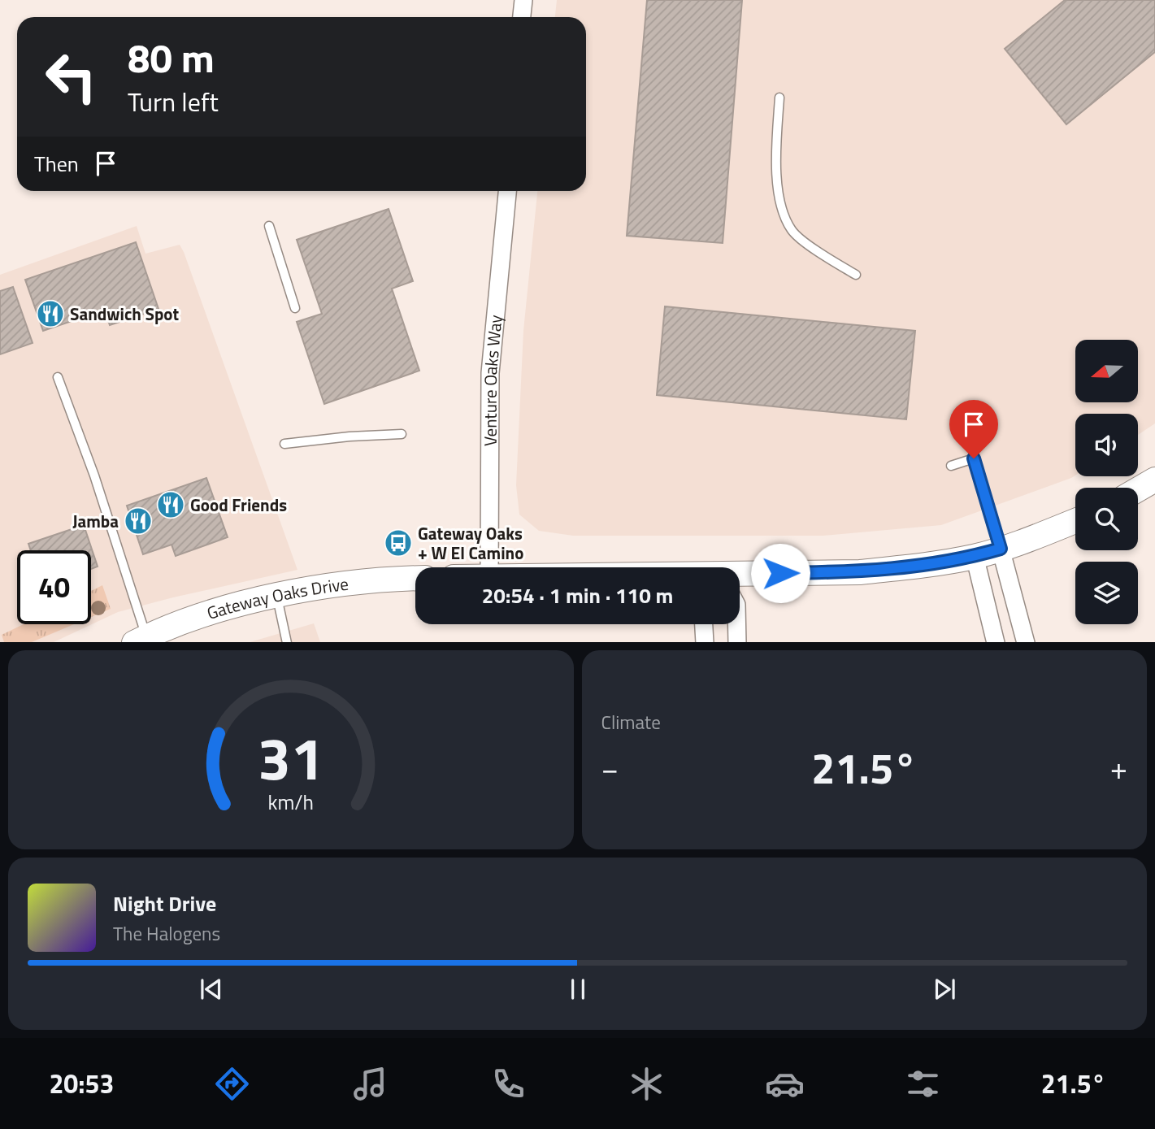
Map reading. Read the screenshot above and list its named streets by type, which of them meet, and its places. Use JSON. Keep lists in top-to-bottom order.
{
  "streets": {
    "street": ["Venture Oaks Way", "Gateway Oaks Drive"]
  },
  "places": {
    "restaurant": ["Sandwich Spot", "Good Friends", "Jamba"],
    "bus stop": ["Gateway Oaks + W El Camino"]
  },
  "north": "left",
  "page": {
    "turn": ["80 m", "Turn left"],
    "then": "Then",
    "limit": "40",
    "trip": "20:54 · 1 min · 110 m",
    "tile": "Climate",
    "heat": ["−", "21.5°", "+"],
    "song": ["Night Drive", "The Halogens"],
    "tabs": ["20:53", "21.5°"],
    "gauge": ["31", "km/h"]
  }
}
